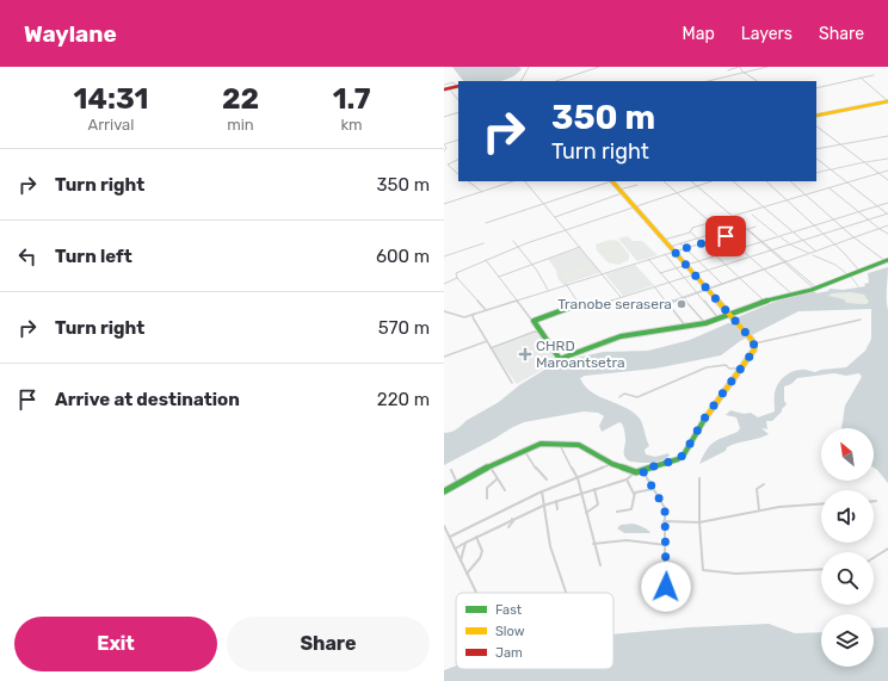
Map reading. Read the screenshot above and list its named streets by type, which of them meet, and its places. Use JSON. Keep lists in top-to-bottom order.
{
  "places": {
    "other": ["Tranobe serasera"],
    "health": ["CHRD Maroantsetra"]
  },
  "legend": ["Fast", "Slow", "Jam"],
  "north": "top left",
  "page": {
    "header": "Waylane",
    "nav": ["Map", "Layers", "Share"],
    "eta": [
      "14:31",
      "Arrival",
      "22",
      "min",
      "1.7",
      "km"
    ],
    "turn": ["350 m", "Turn right"],
    "list": [
      {
        "name": "Turn right",
        "value": "350 m"
      },
      {
        "name": "Turn left",
        "value": "600 m"
      },
      {
        "name": "Turn right",
        "value": "570 m"
      },
      {
        "name": "Arrive at destination",
        "value": "220 m"
      }
    ],
    "buttons": ["Exit", "Share"]
  }
}
